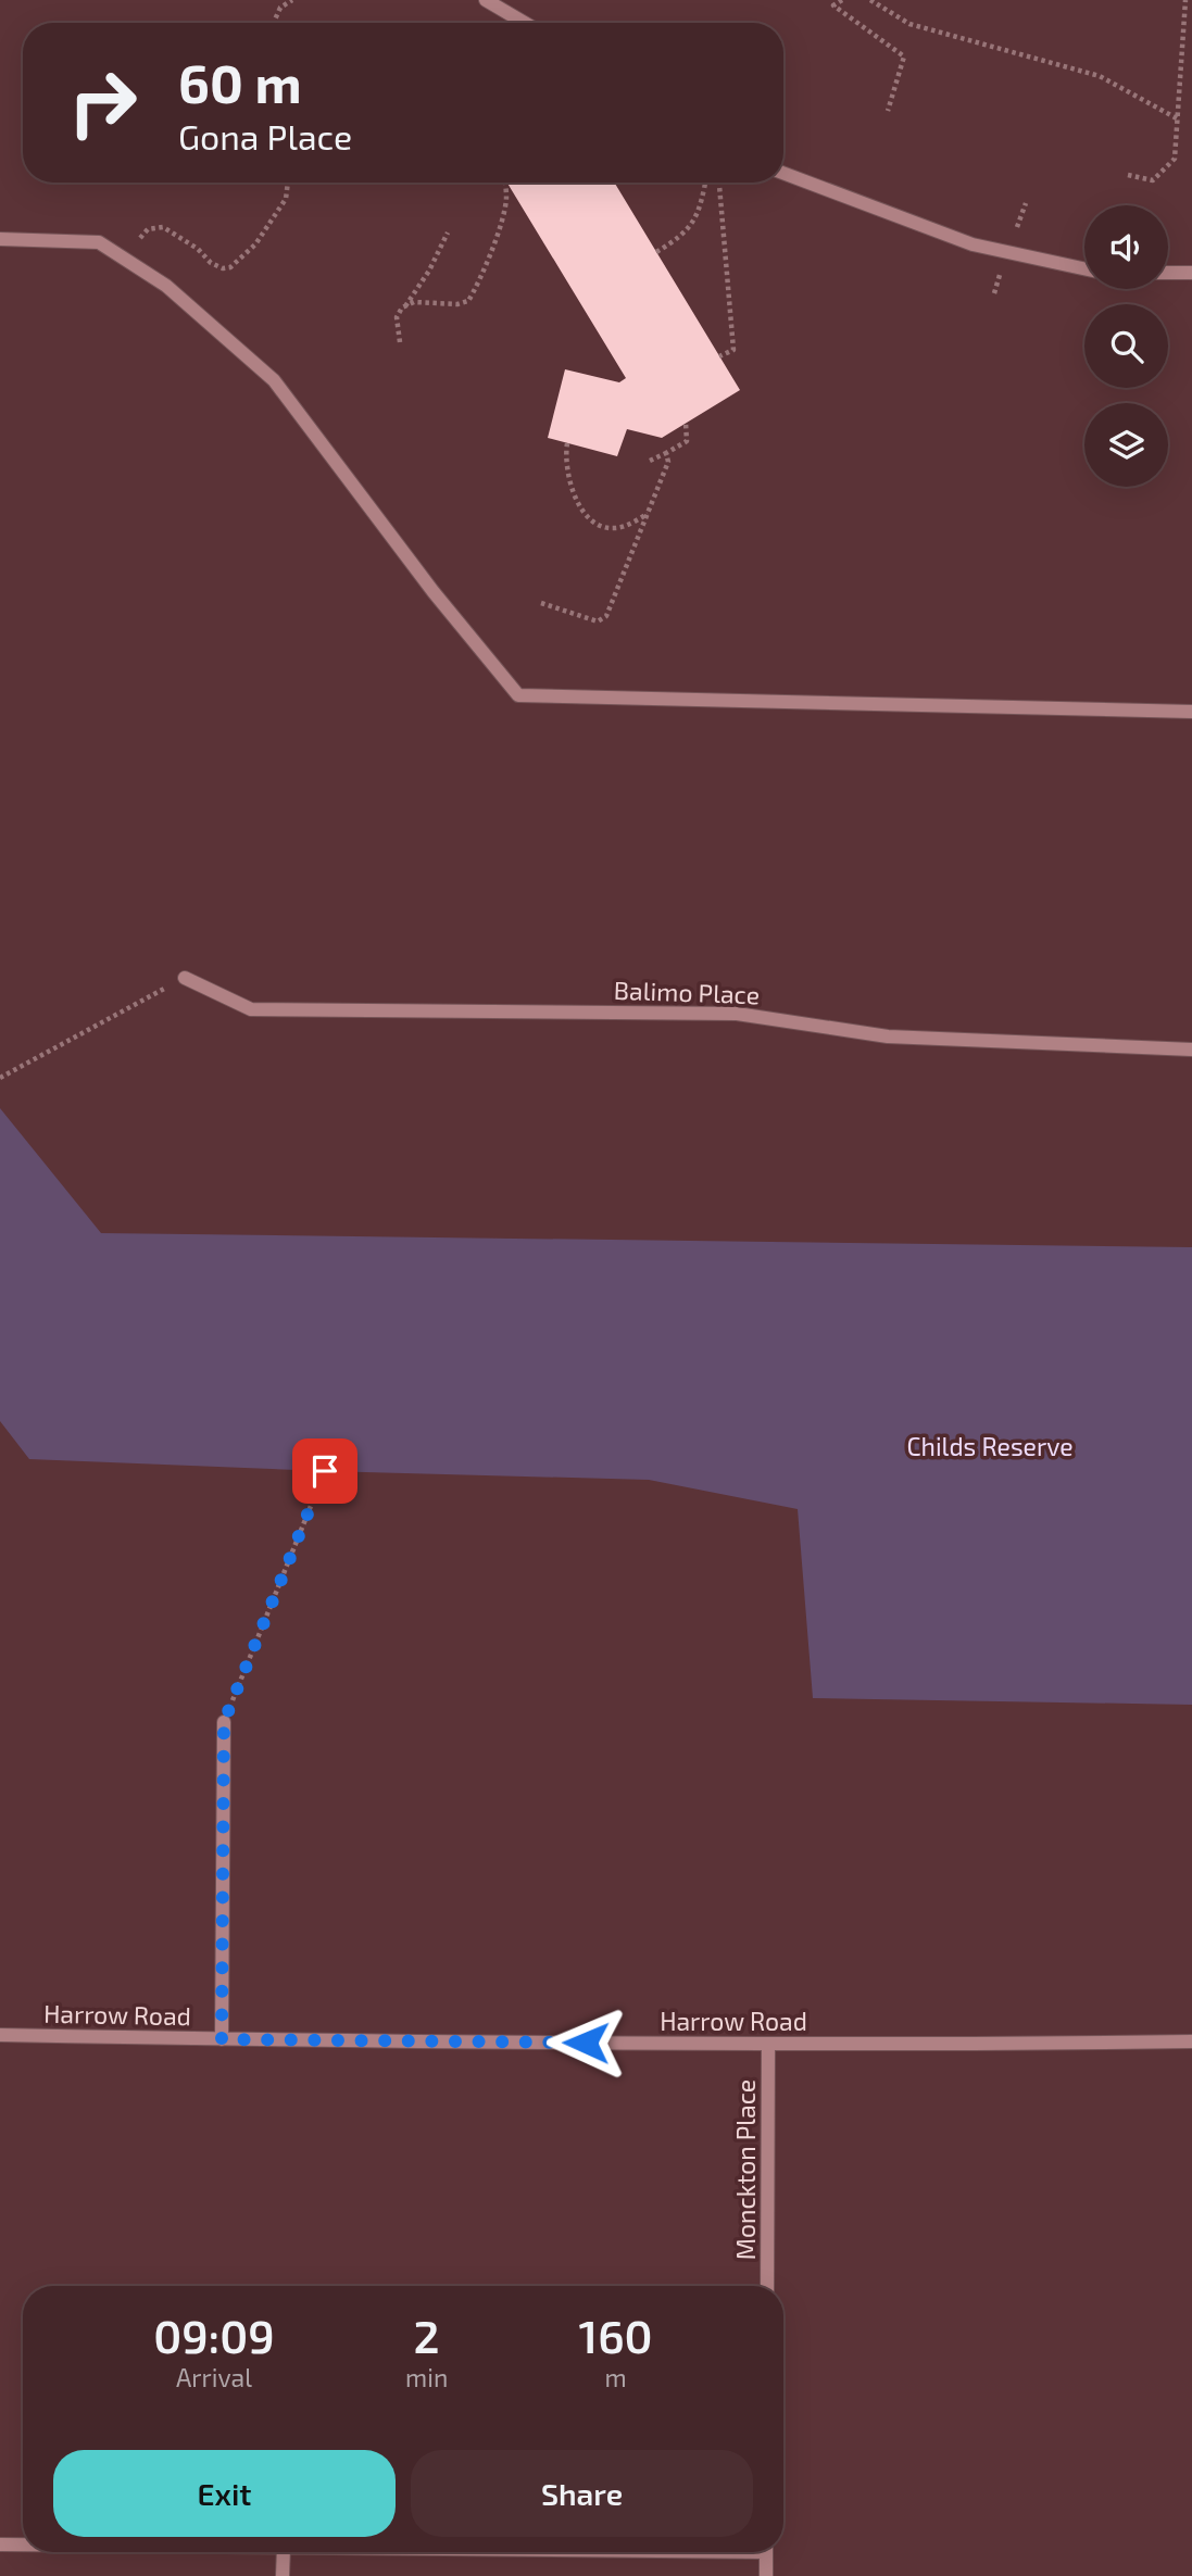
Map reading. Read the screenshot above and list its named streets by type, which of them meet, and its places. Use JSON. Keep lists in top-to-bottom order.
{
  "streets": {
    "street": ["Balimo Place", "Harrow Road", "Monckton Place"]
  },
  "crossings": [
    ["Harrow Road", "Monckton Place"]
  ],
  "parks": ["Childs Reserve"],
  "page": {
    "turn": ["60 m", "Gona Place"],
    "eta": [
      "09:09",
      "Arrival",
      "2",
      "min",
      "160",
      "m"
    ],
    "buttons": ["Exit", "Share"]
  }
}
